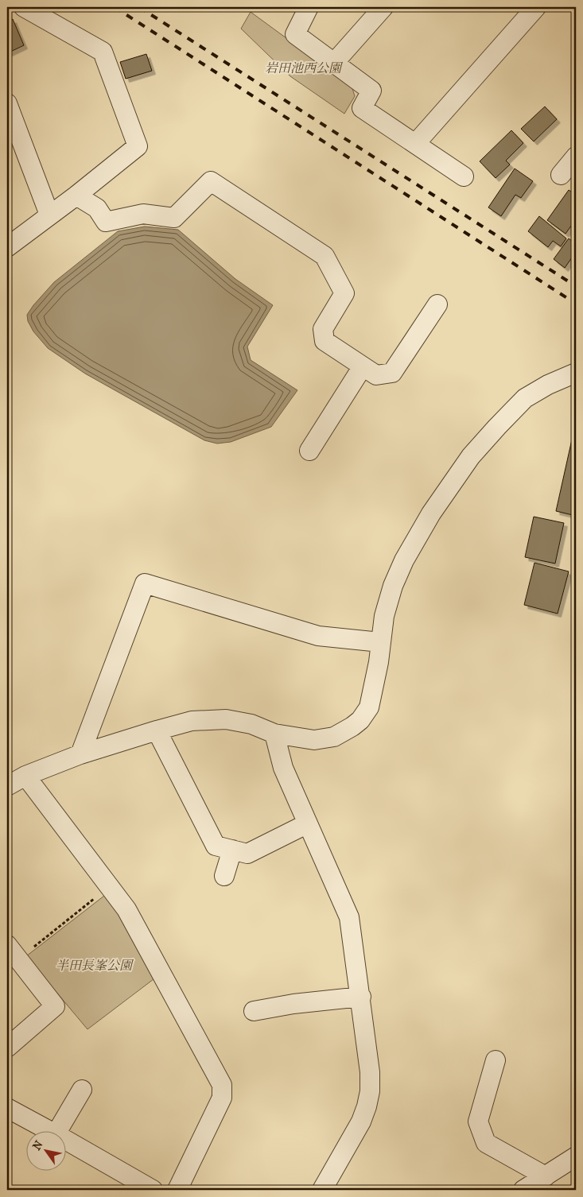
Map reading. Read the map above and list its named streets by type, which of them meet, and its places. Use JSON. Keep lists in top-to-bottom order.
{
  "parks": ["岩田池西公園", "半田長峯公園"],
  "north": "top left"
}
